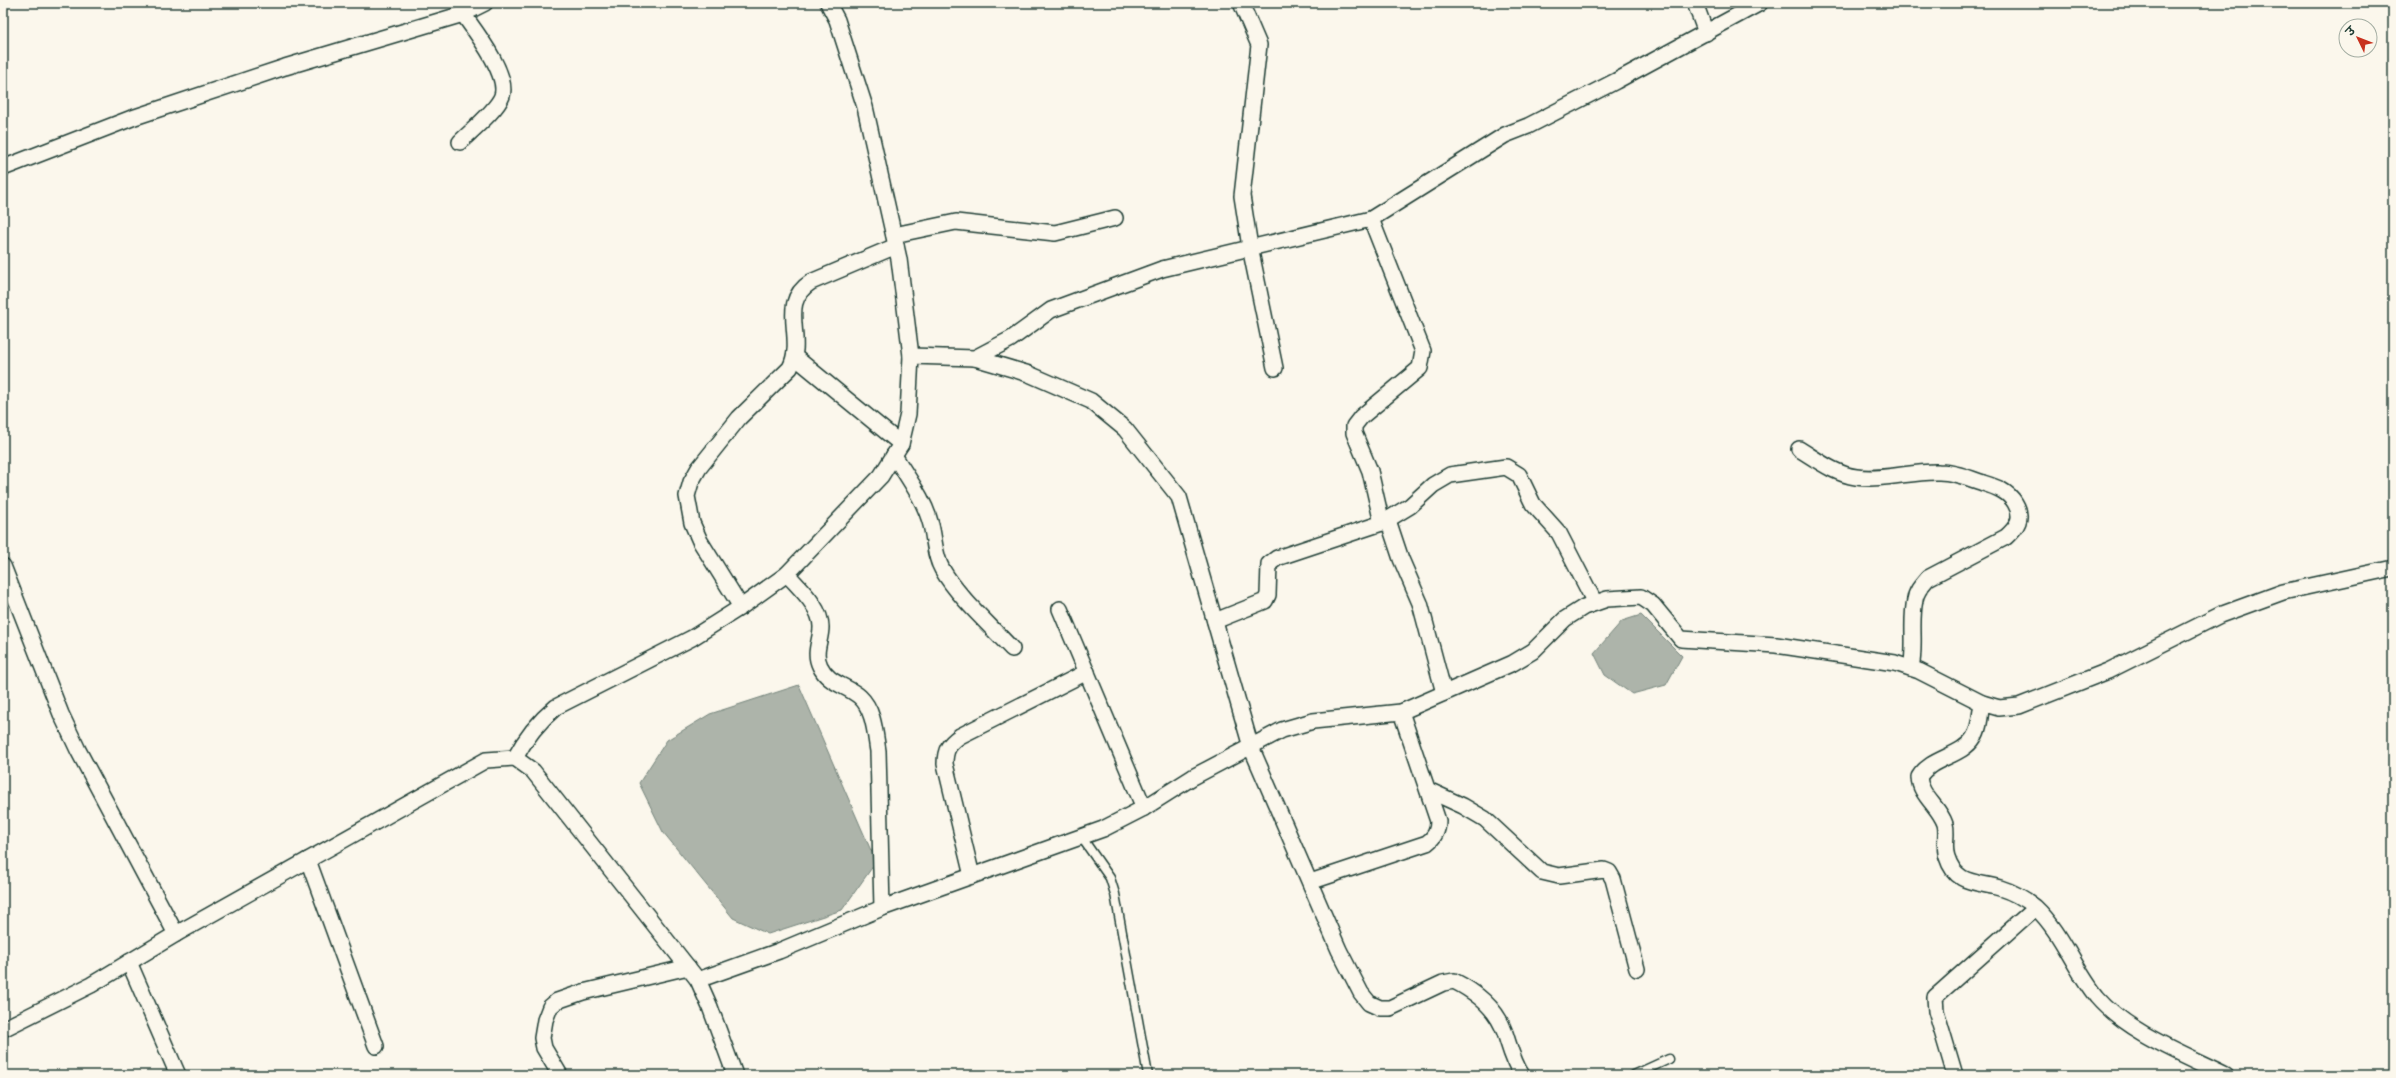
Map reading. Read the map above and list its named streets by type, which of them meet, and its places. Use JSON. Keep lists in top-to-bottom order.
{
  "north": "top left"
}
